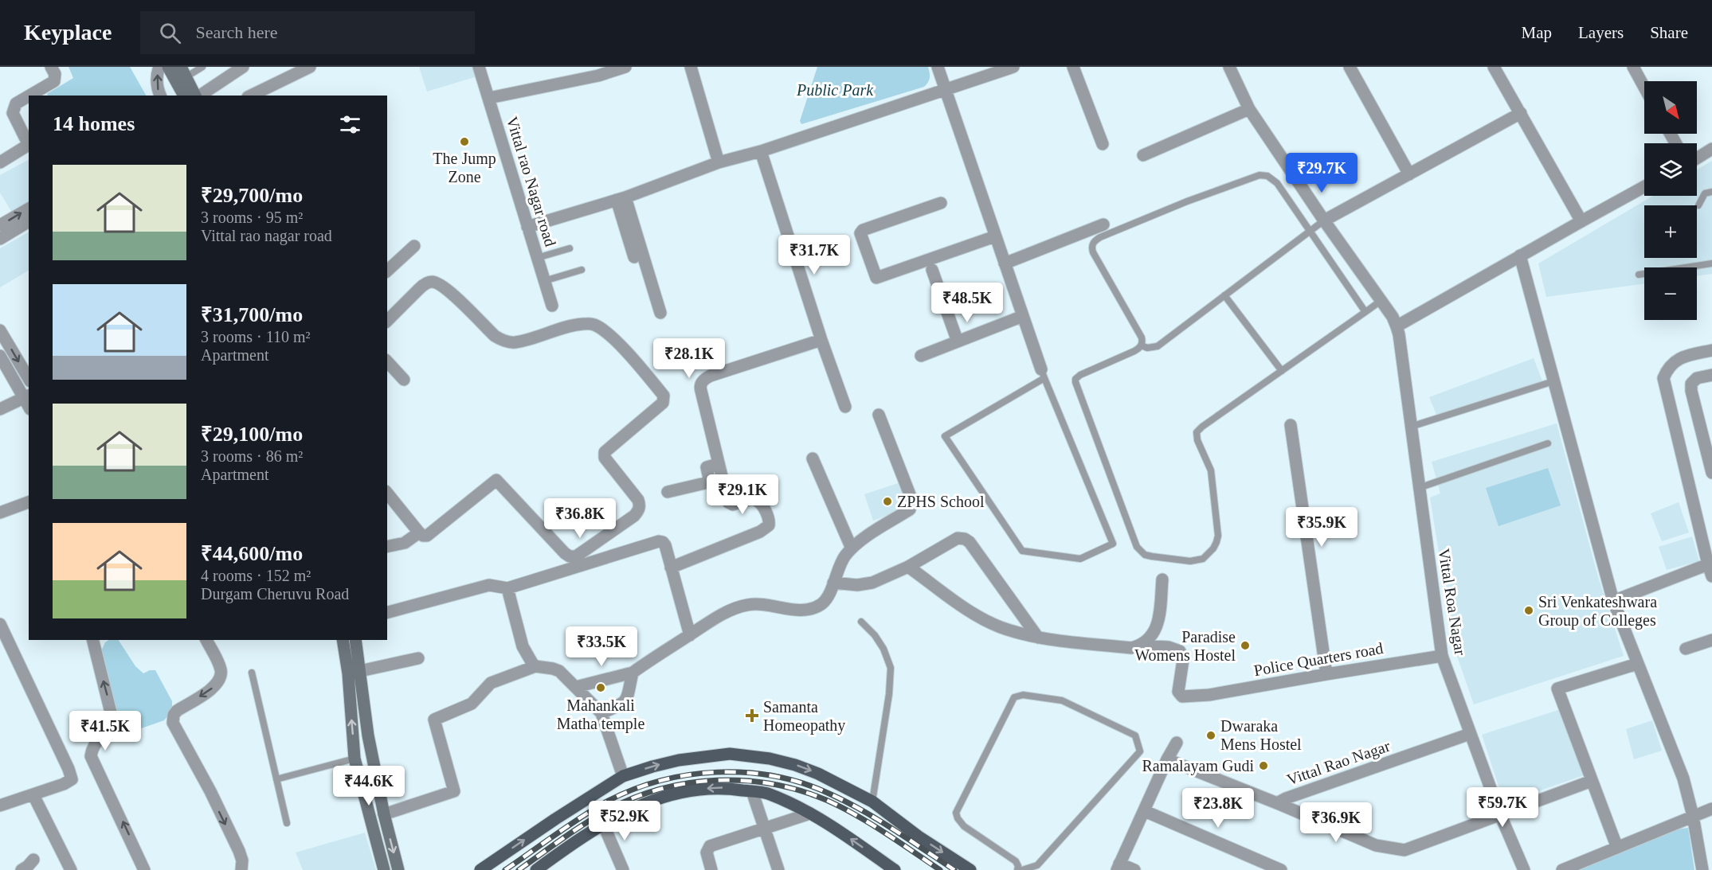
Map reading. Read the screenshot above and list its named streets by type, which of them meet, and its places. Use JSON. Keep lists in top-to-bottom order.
{
  "streets": {
    "street": [
      "Vittal rao Nagar road",
      "Vittal Roa Nagar",
      "Police Quarters road",
      "Vittal Rao Nagar"
    ]
  },
  "crossings": [
    ["Vittal Roa Nagar", "Police Quarters road"],
    ["Vittal Roa Nagar", "Vittal Rao Nagar"]
  ],
  "parks": ["Public Park"],
  "places": {
    "other": [
      "The Jump Zone",
      "ZPHS School",
      "Sri Venkateshwara Group of Colleges",
      "Paradise Womens Hostel",
      "Mahankali Matha temple",
      "Dwaraka Mens Hostel",
      "Ramalayam Gudi"
    ],
    "health": ["Samanta Homeopathy"]
  },
  "north": "bottom right",
  "page": {
    "header": "Keyplace",
    "search": "Search here",
    "nav": ["Map", "Layers", "Share"],
    "map_buttons": ["+", "−"],
    "heading": "14 homes",
    "price": [
      "₹29.7K",
      "₹31.7K",
      "₹48.5K",
      "₹28.1K",
      "₹29.1K",
      "₹36.8K",
      "₹35.9K",
      "₹33.5K",
      "₹41.5K",
      "₹44.6K",
      "₹59.7K",
      "₹23.8K",
      "₹52.9K",
      "₹36.9K"
    ],
    "list": [
      {
        "name": "₹29,700/mo",
        "note": "3 rooms · 95 m² · Vittal rao nagar road"
      },
      {
        "name": "₹31,700/mo",
        "note": "3 rooms · 110 m² · Apartment"
      },
      {
        "name": "₹29,100/mo",
        "note": "3 rooms · 86 m² · Apartment"
      },
      {
        "name": "₹44,600/mo",
        "note": "4 rooms · 152 m² · Durgam Cheruvu Road"
      }
    ]
  }
}
